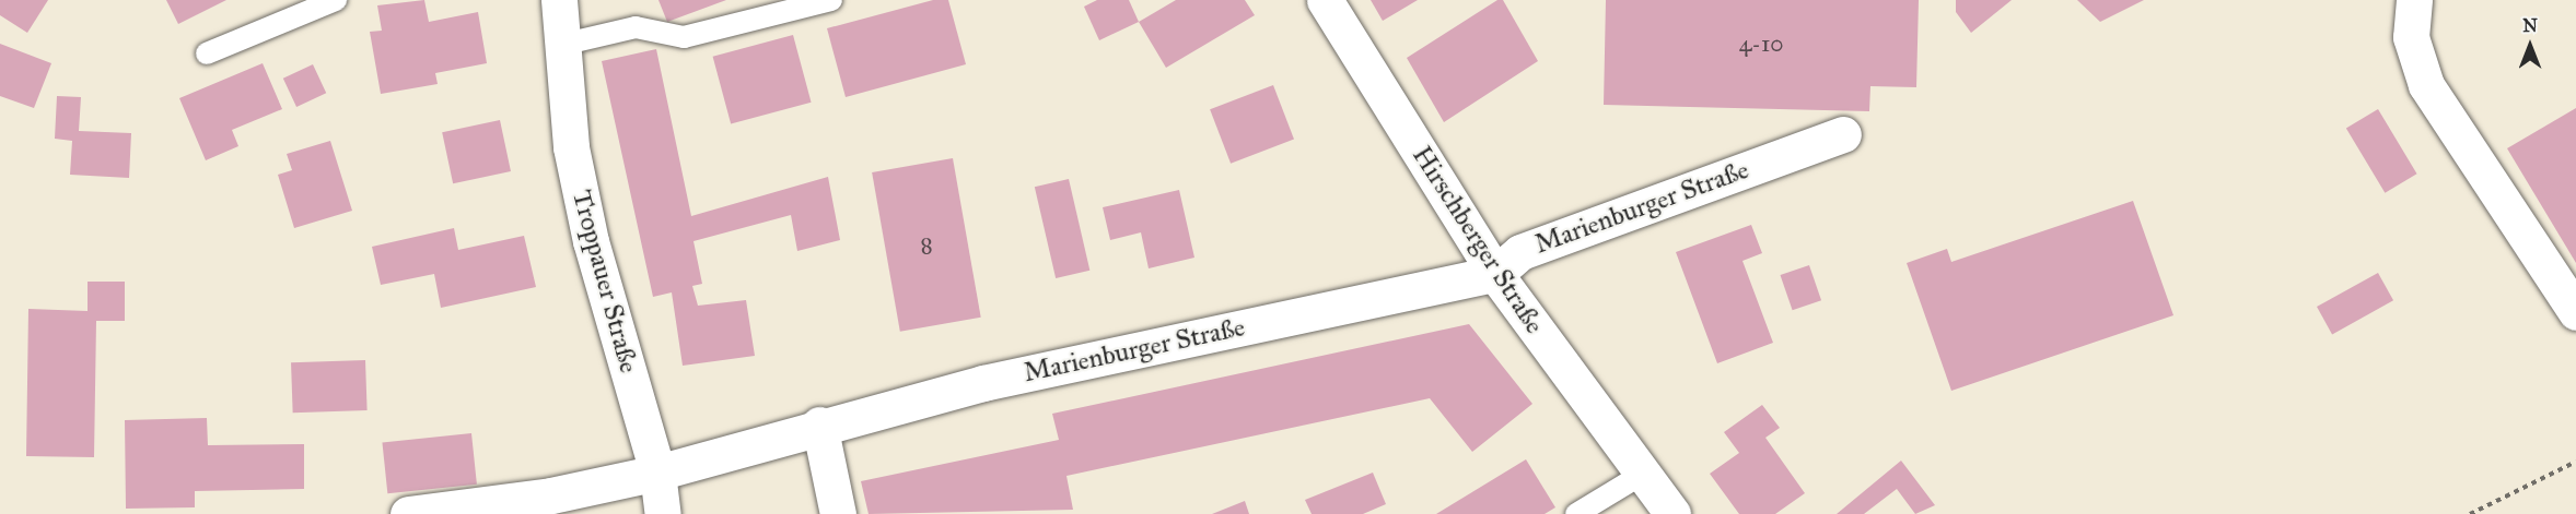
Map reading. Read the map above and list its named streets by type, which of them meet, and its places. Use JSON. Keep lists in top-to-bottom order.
{
  "streets": {
    "street": ["Marienburger Straße", "Hirschberger Straße", "Troppauer Straße"]
  },
  "crossings": [
    ["Marienburger Straße", "Hirschberger Straße"],
    ["Marienburger Straße", "Troppauer Straße"]
  ],
  "house_numbers": ["4-10", "8"],
  "north": "top"
}
